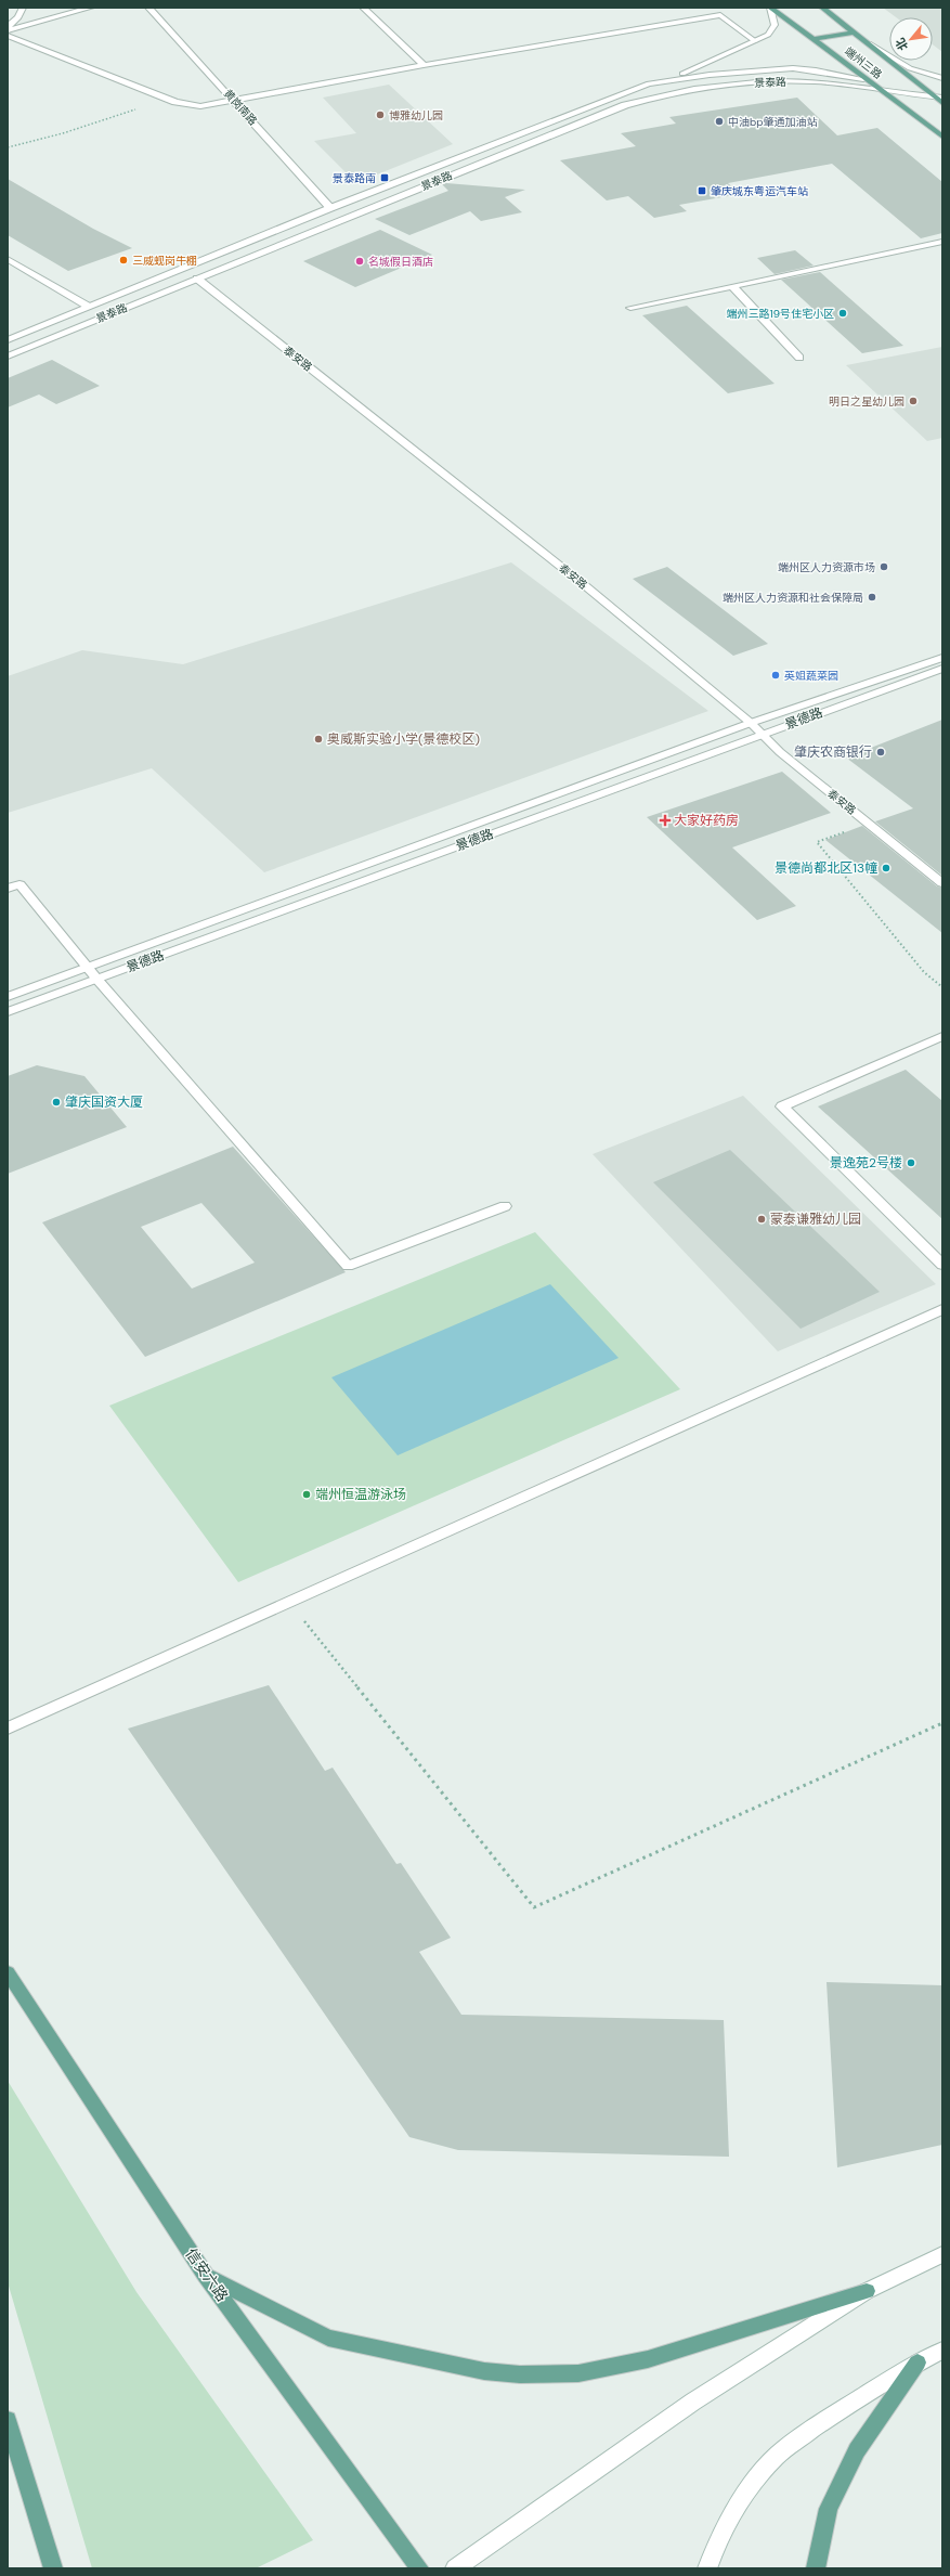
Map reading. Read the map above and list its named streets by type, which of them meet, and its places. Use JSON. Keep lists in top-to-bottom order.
{
  "streets": {
    "main road": ["端州三路", "信安六路"],
    "street": [
      "景泰路",
      "黄岗南路",
      "泰安路",
      "景德路"
    ]
  },
  "crossings": [
    ["端州三路", "景泰路"],
    ["景泰路", "泰安路"],
    ["泰安路", "景德路"]
  ],
  "places": {
    "other": [
      "博雅幼儿园",
      "中油bp肇通加油站",
      "三威蚬岗牛棚",
      "名城假日酒店",
      "端州三路19号住宅小区",
      "明日之星幼儿园",
      "端州区人力资源市场",
      "端州区人力资源和社会保障局",
      "英姐蔬菜园",
      "奥威斯实验小学(景德校区)",
      "肇庆农商银行",
      "景德尚都北区13幢",
      "肇庆国资大厦",
      "景逸苑2号楼",
      "蒙泰谦雅幼儿园",
      "端州恒温游泳场"
    ],
    "transit": ["景泰路南", "肇庆城东粤运汽车站"],
    "health": ["大家好药房"]
  },
  "north": "bottom left"
}
